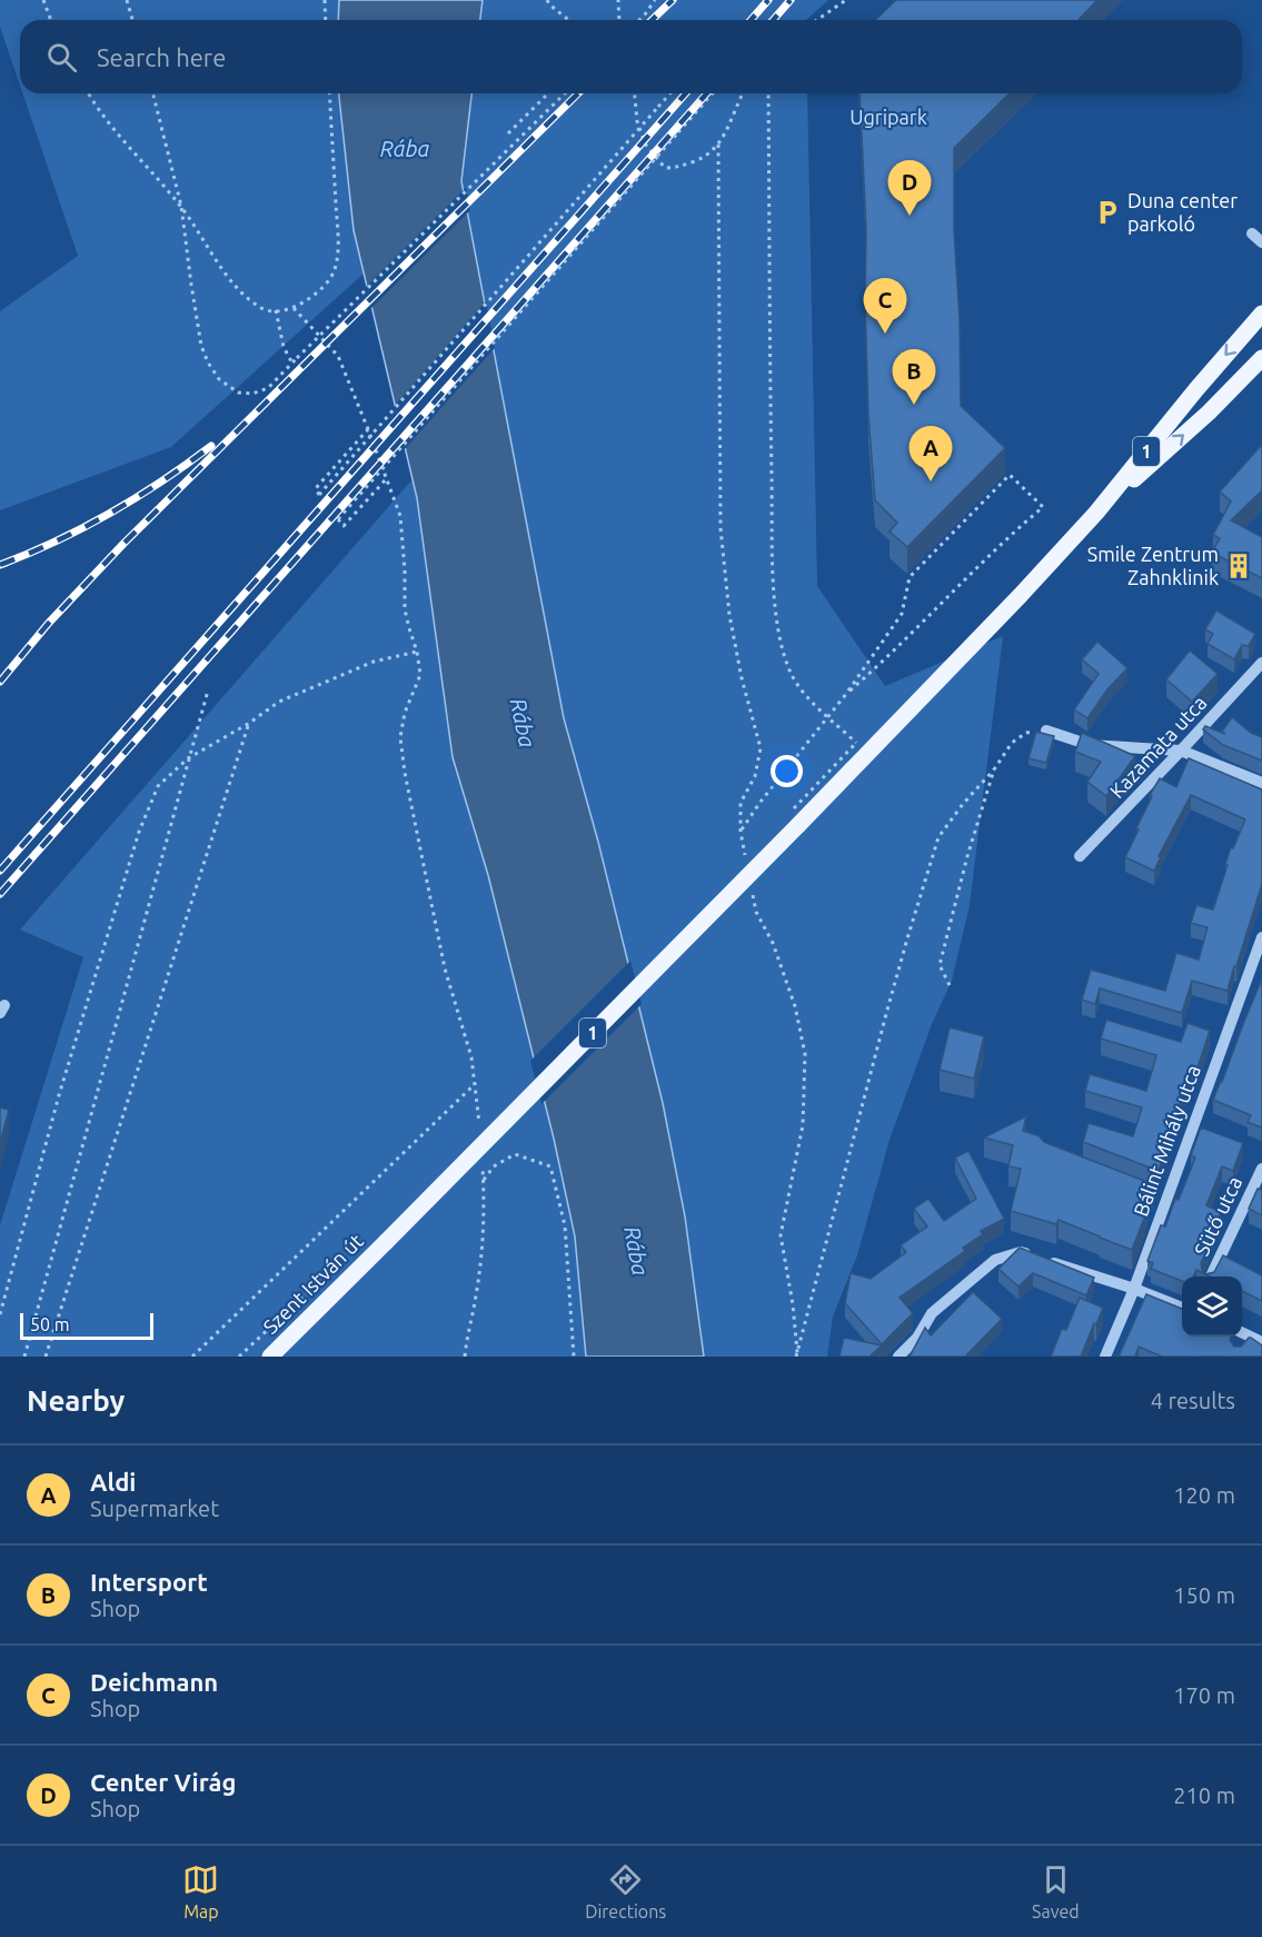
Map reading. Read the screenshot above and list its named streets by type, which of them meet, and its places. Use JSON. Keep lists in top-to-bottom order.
{
  "streets": {
    "main road": ["1", "Szent István út"],
    "street": ["Kazamata utca", "Bálint Mihály utca", "Sütő utca"]
  },
  "crossings": [
    ["1", "Szent István út"]
  ],
  "water": ["Rába"],
  "parks": ["Ugripark"],
  "places": {
    "parking": ["Duna center parkoló"],
    "building": ["Smile Zentrum Zahnklinik"]
  },
  "scale_bar": "50 m",
  "page": {
    "search": "Search here",
    "pins": [
      "D",
      "C",
      "B",
      "A"
    ],
    "scale": "50 m",
    "heading": ["Nearby", "4 results"],
    "list": [
      {
        "mark": "A",
        "name": "Aldi",
        "note": "Supermarket",
        "value": "120 m"
      },
      {
        "mark": "B",
        "name": "Intersport",
        "note": "Shop",
        "value": "150 m"
      },
      {
        "mark": "C",
        "name": "Deichmann",
        "note": "Shop",
        "value": "170 m"
      },
      {
        "mark": "D",
        "name": "Center Virág",
        "note": "Shop",
        "value": "210 m"
      }
    ],
    "nav": ["Map", "Directions", "Saved"]
  }
}
